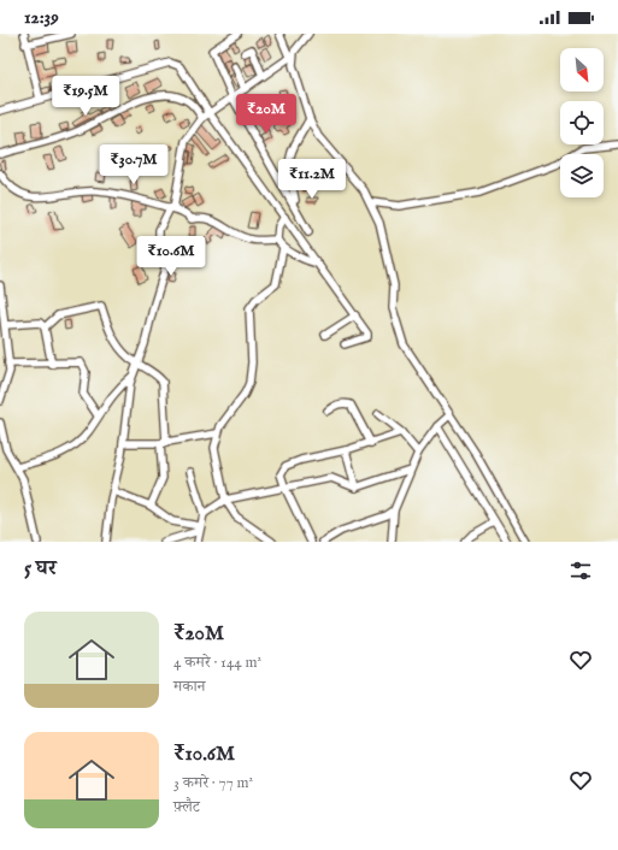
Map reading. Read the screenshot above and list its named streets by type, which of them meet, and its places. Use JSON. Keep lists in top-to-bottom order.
{
  "north": "bottom right",
  "page": {
    "status": "12:39",
    "price": [
      "₹19.5M",
      "₹20M",
      "₹30.7M",
      "₹11.2M",
      "₹10.6M"
    ],
    "heading": "5 घर",
    "list": [
      {
        "name": "₹20M",
        "note": "4 कमरे · 144 m² · मकान"
      },
      {
        "name": "₹10.6M",
        "note": "3 कमरे · 77 m² · फ़्लैट"
      }
    ]
  }
}
